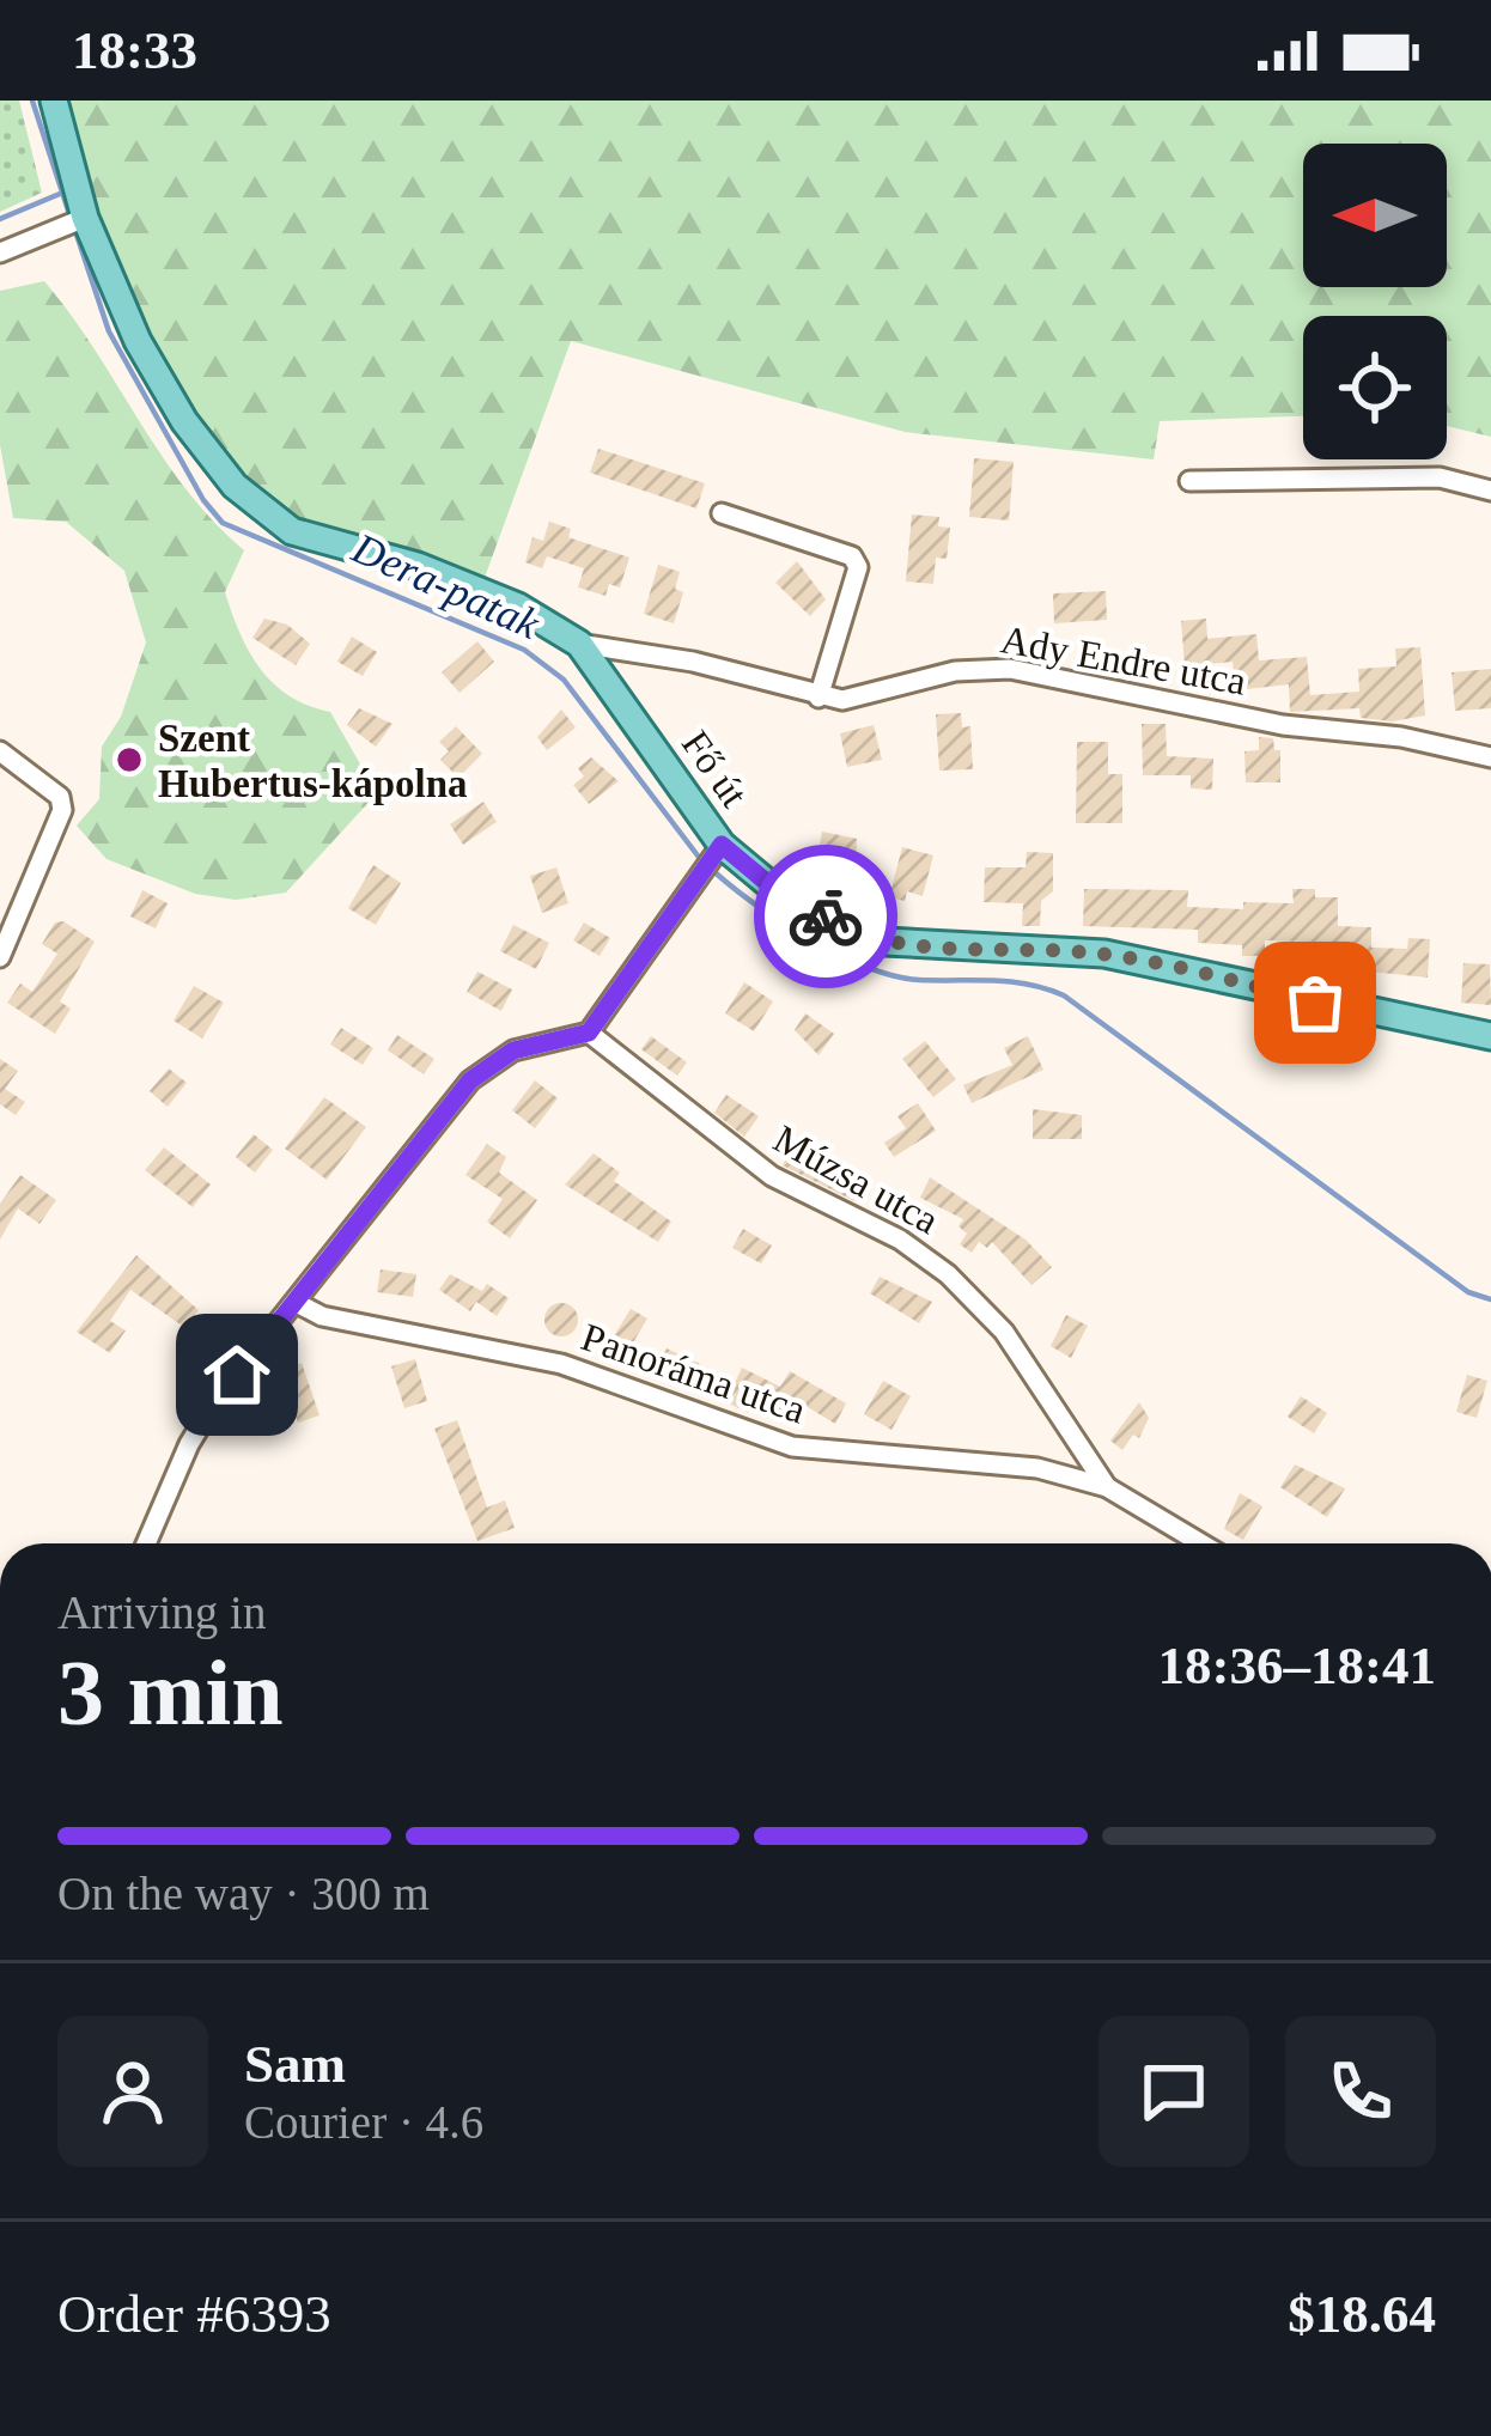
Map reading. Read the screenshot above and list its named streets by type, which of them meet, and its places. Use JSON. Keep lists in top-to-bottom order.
{
  "streets": {
    "main road": ["Fő út"],
    "street": ["Ady Endre utca", "Múzsa utca", "Panoráma utca"]
  },
  "crossings": [
    ["Ady Endre utca", "Fő út"],
    ["Múzsa utca", "Panoráma utca"]
  ],
  "water": ["Dera-patak"],
  "places": ["Szent Hubertus-kápolna"],
  "north": "left",
  "page": {
    "status": "18:33",
    "heading": ["3 min", "Arriving in", "18:36–18:41"],
    "panel": [
      "Sam",
      "Courier · 4.6",
      "Order #6393",
      "$18.64"
    ],
    "bar": "On the way · 300 m"
  }
}
